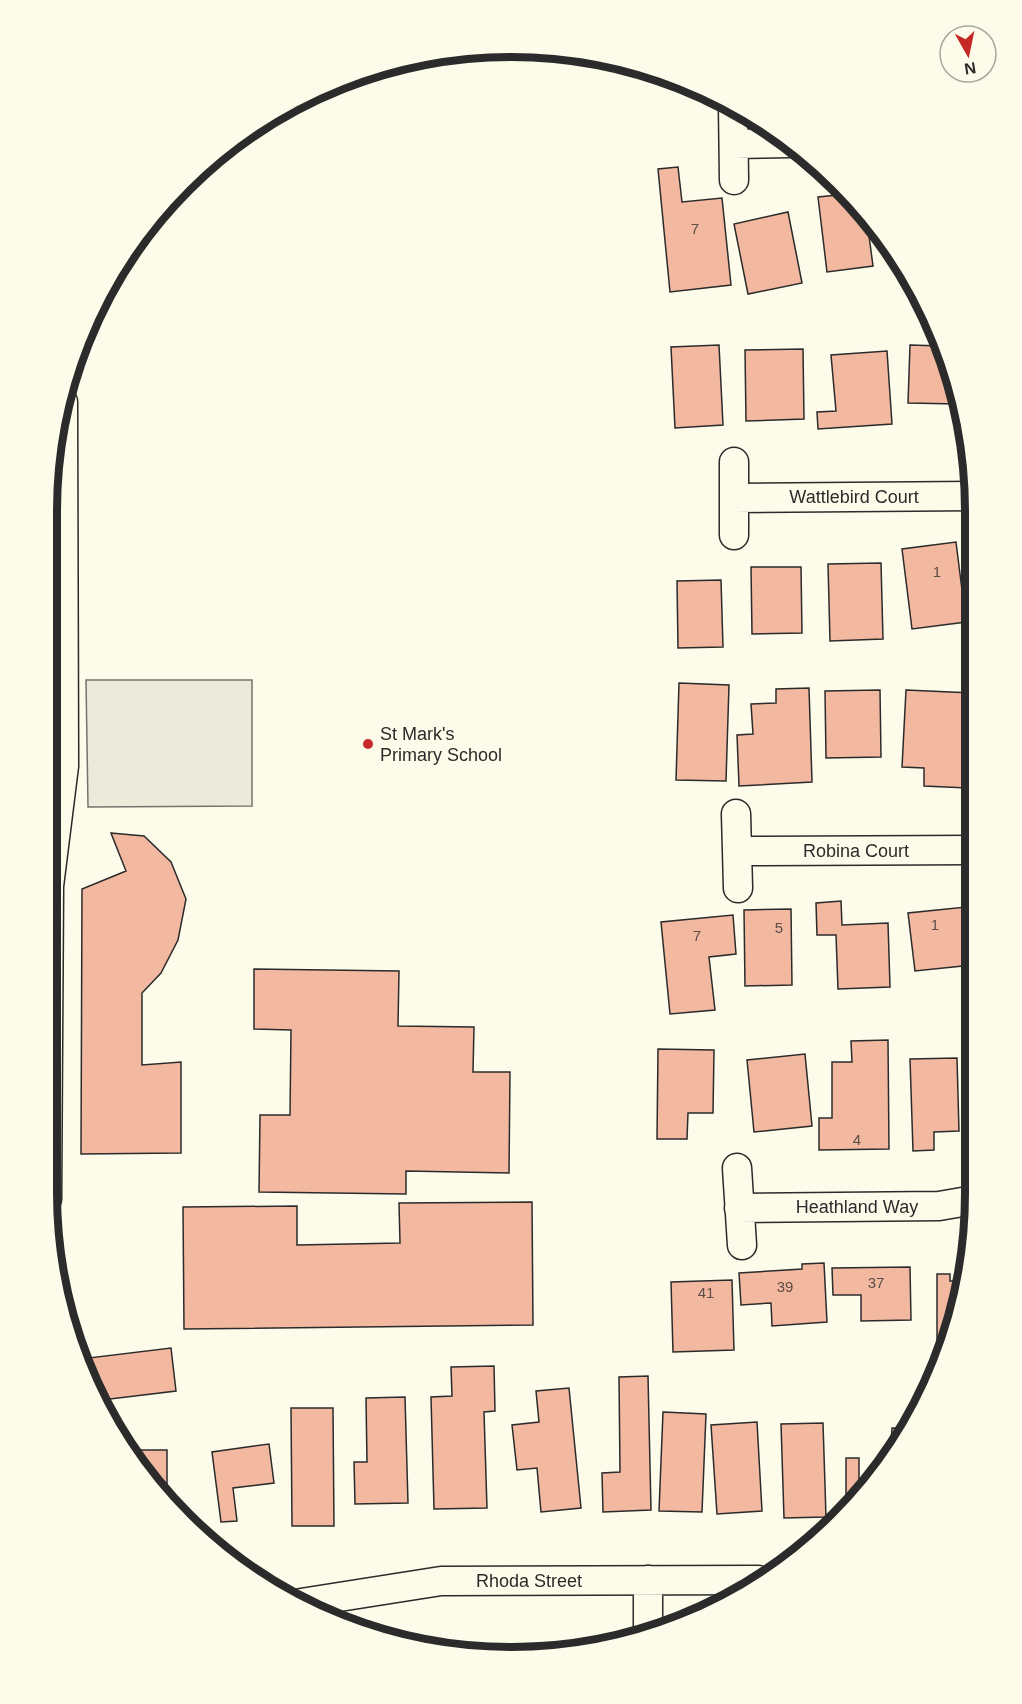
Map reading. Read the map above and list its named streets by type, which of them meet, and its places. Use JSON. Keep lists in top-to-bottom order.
{
  "streets": {
    "street": [
      "Wattlebird Court",
      "Robina Court",
      "Heathland Way",
      "Rhoda Street"
    ]
  },
  "places": ["St Mark's Primary School"],
  "house_numbers": [
    "7",
    "1",
    "1",
    "5",
    "7",
    "4",
    "37",
    "39",
    "41"
  ],
  "north": "bottom"
}
